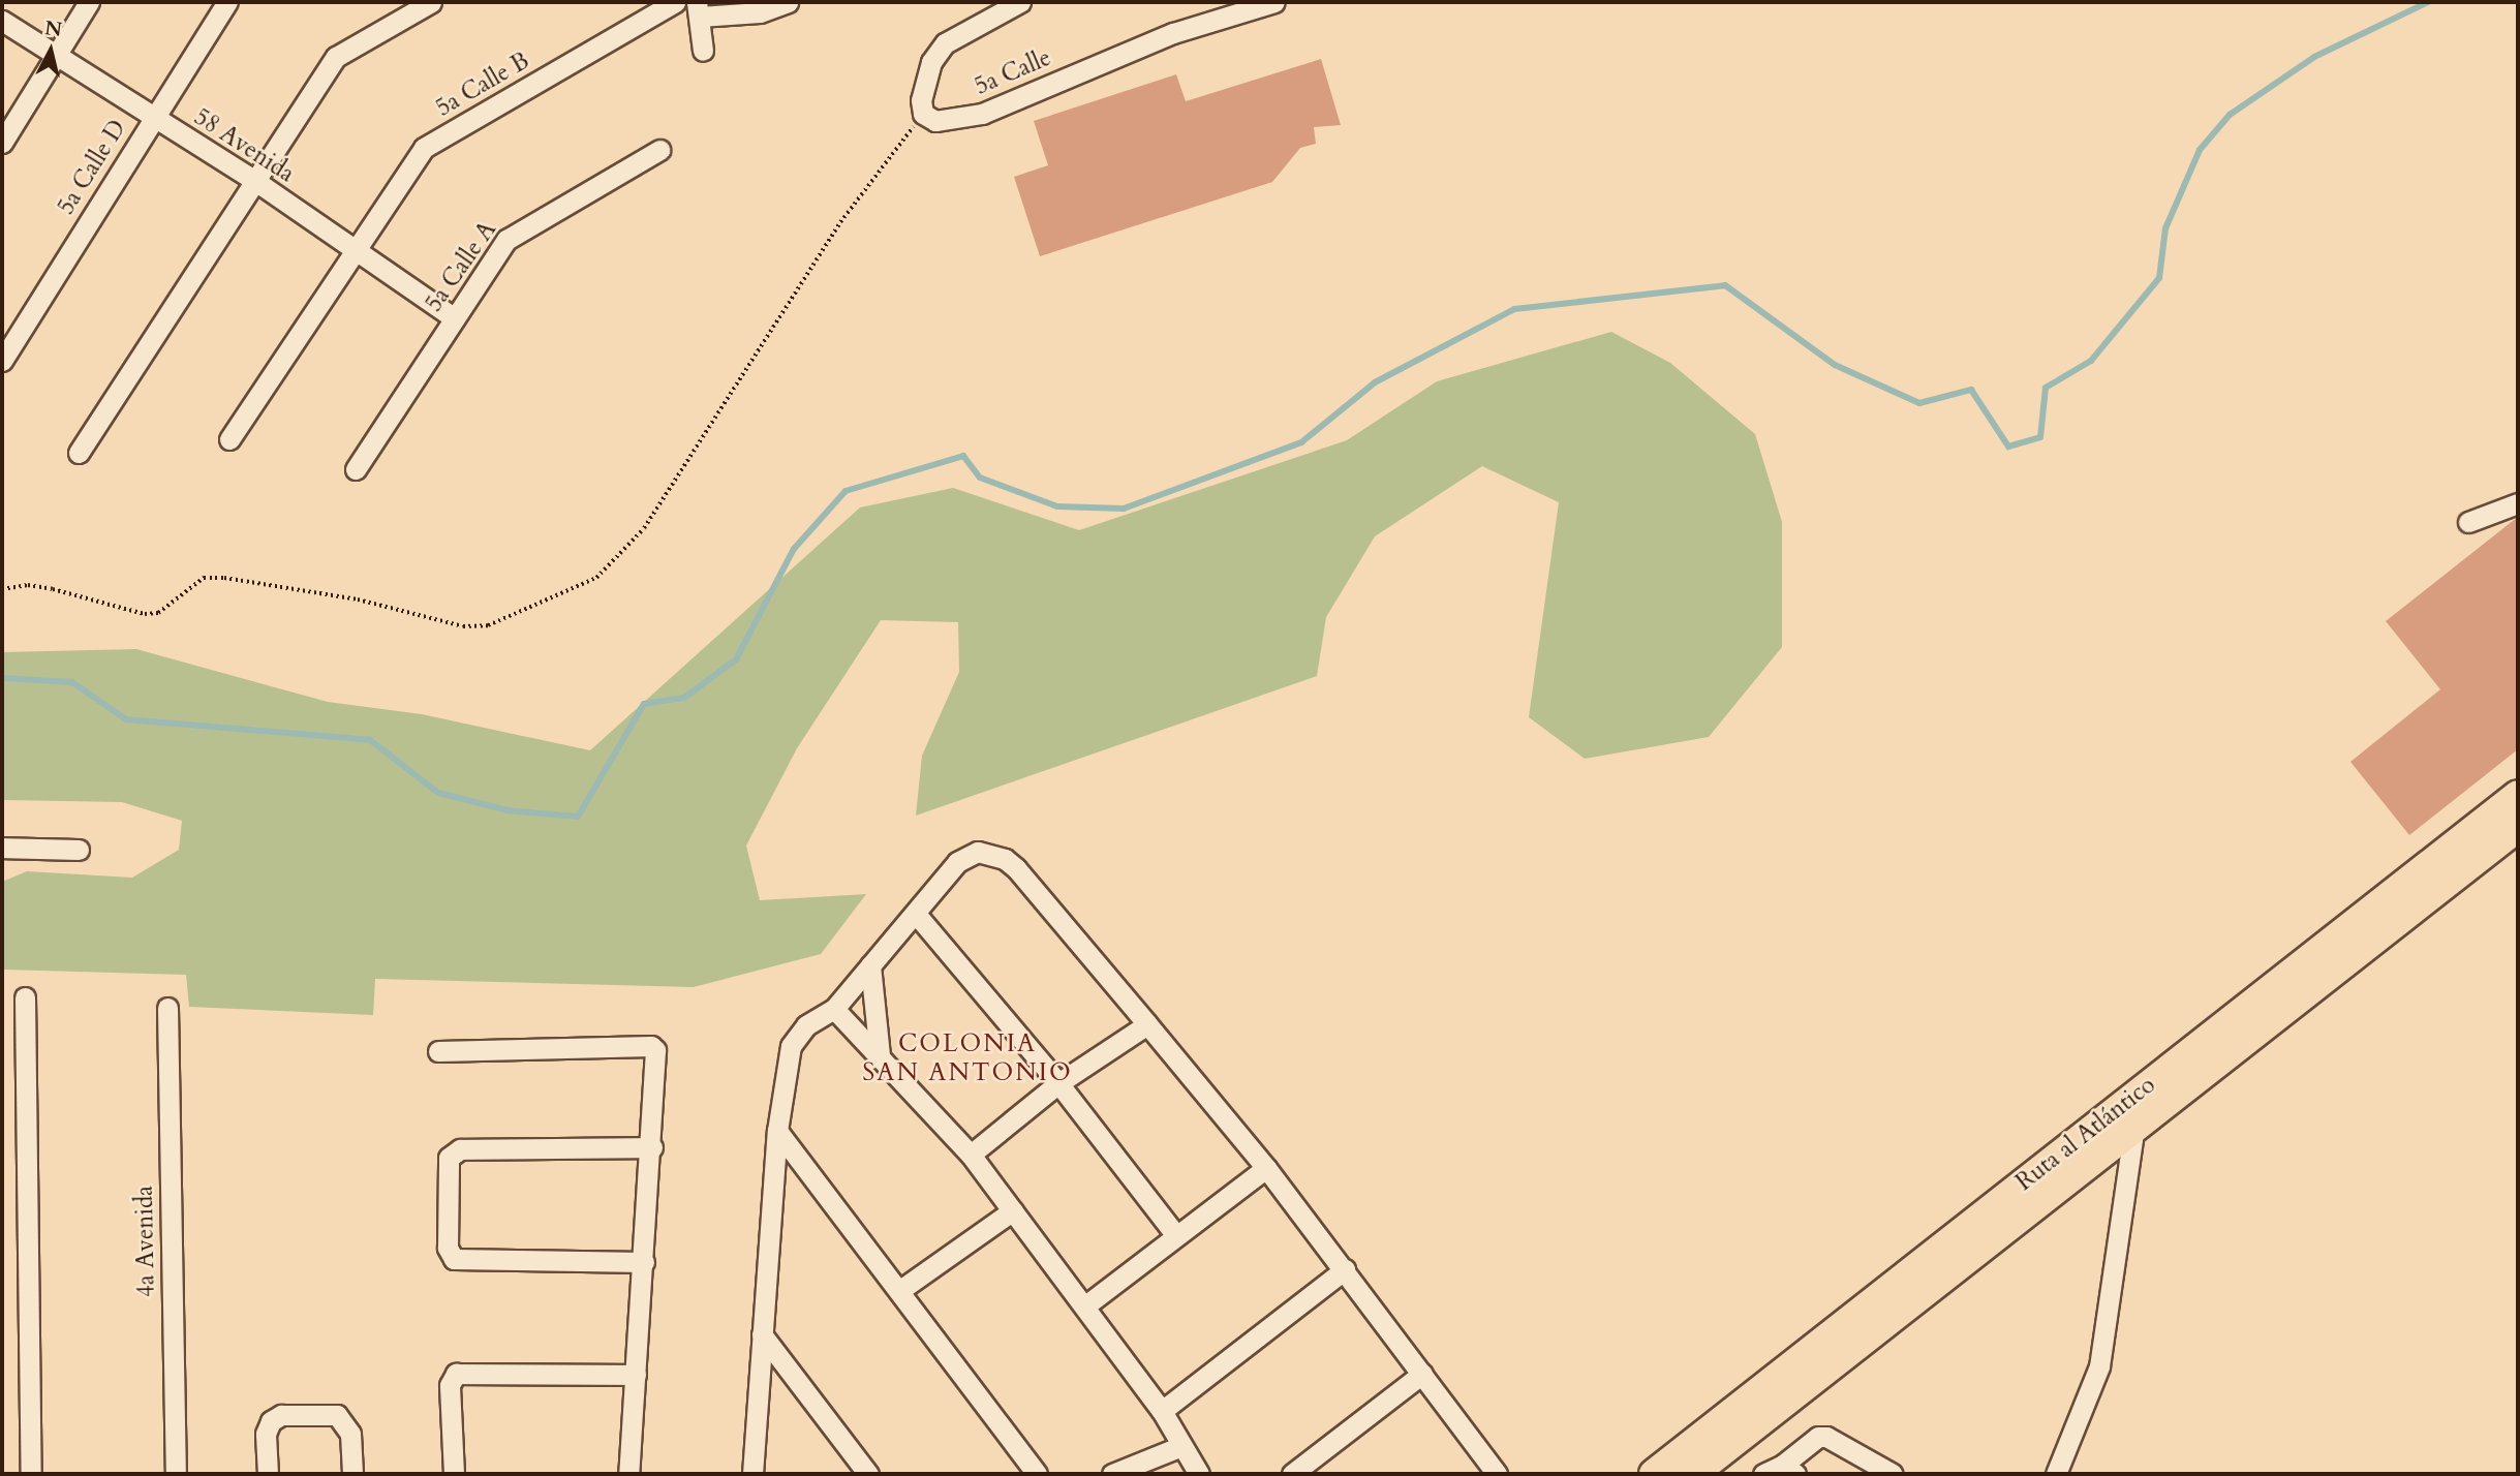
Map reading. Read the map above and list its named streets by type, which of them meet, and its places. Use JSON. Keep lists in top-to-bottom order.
{
  "streets": {
    "highway": ["Ruta al Atlántico"],
    "street": [
      "5a Calle",
      "5a Calle B",
      "58 Avenida",
      "5a Calle D",
      "5a Calle A",
      "4a Avenida"
    ]
  },
  "crossings": [
    ["5a Calle B", "58 Avenida"],
    ["58 Avenida", "5a Calle D"],
    ["58 Avenida", "5a Calle A"]
  ],
  "districts": ["COLONIA SAN ANTONIO"],
  "north": "top"
}
